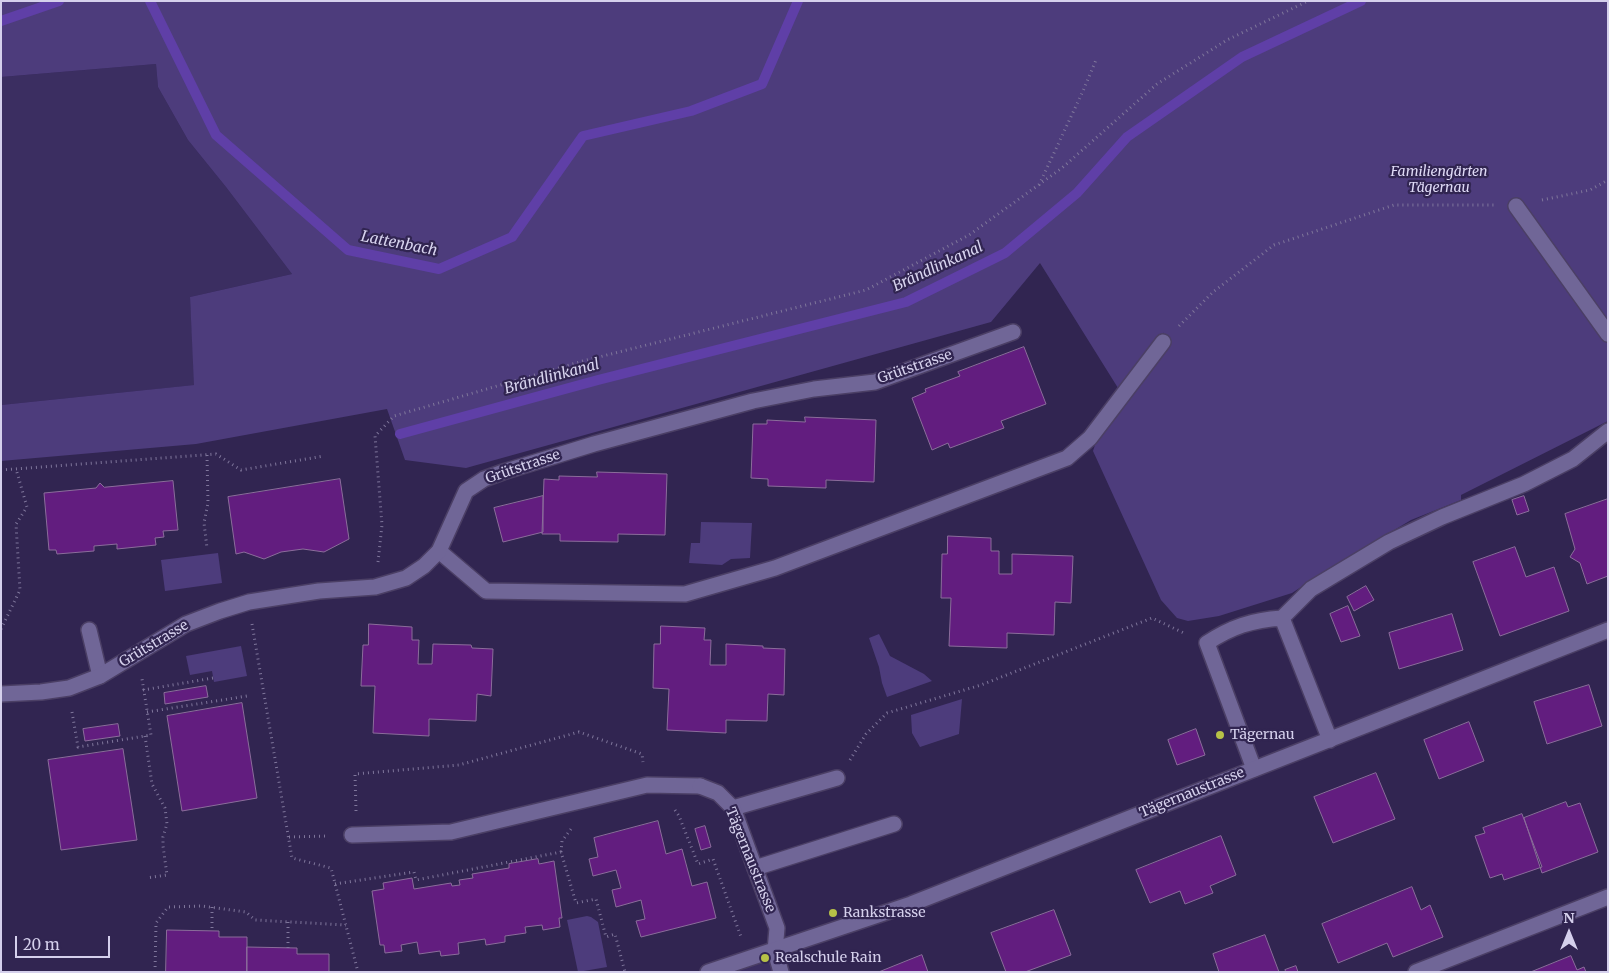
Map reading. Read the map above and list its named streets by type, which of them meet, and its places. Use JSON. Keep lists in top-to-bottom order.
{
  "streets": {
    "street": ["Grütstrasse", "Tägernaustrasse"]
  },
  "water": ["Lattenbach", "Brändlinkanal"],
  "parks": ["Familiengärten Tägernau"],
  "places": ["Tägernau", "Rankstrasse", "Realschule Rain"],
  "scale_bar": "20 m",
  "north": "top"
}
